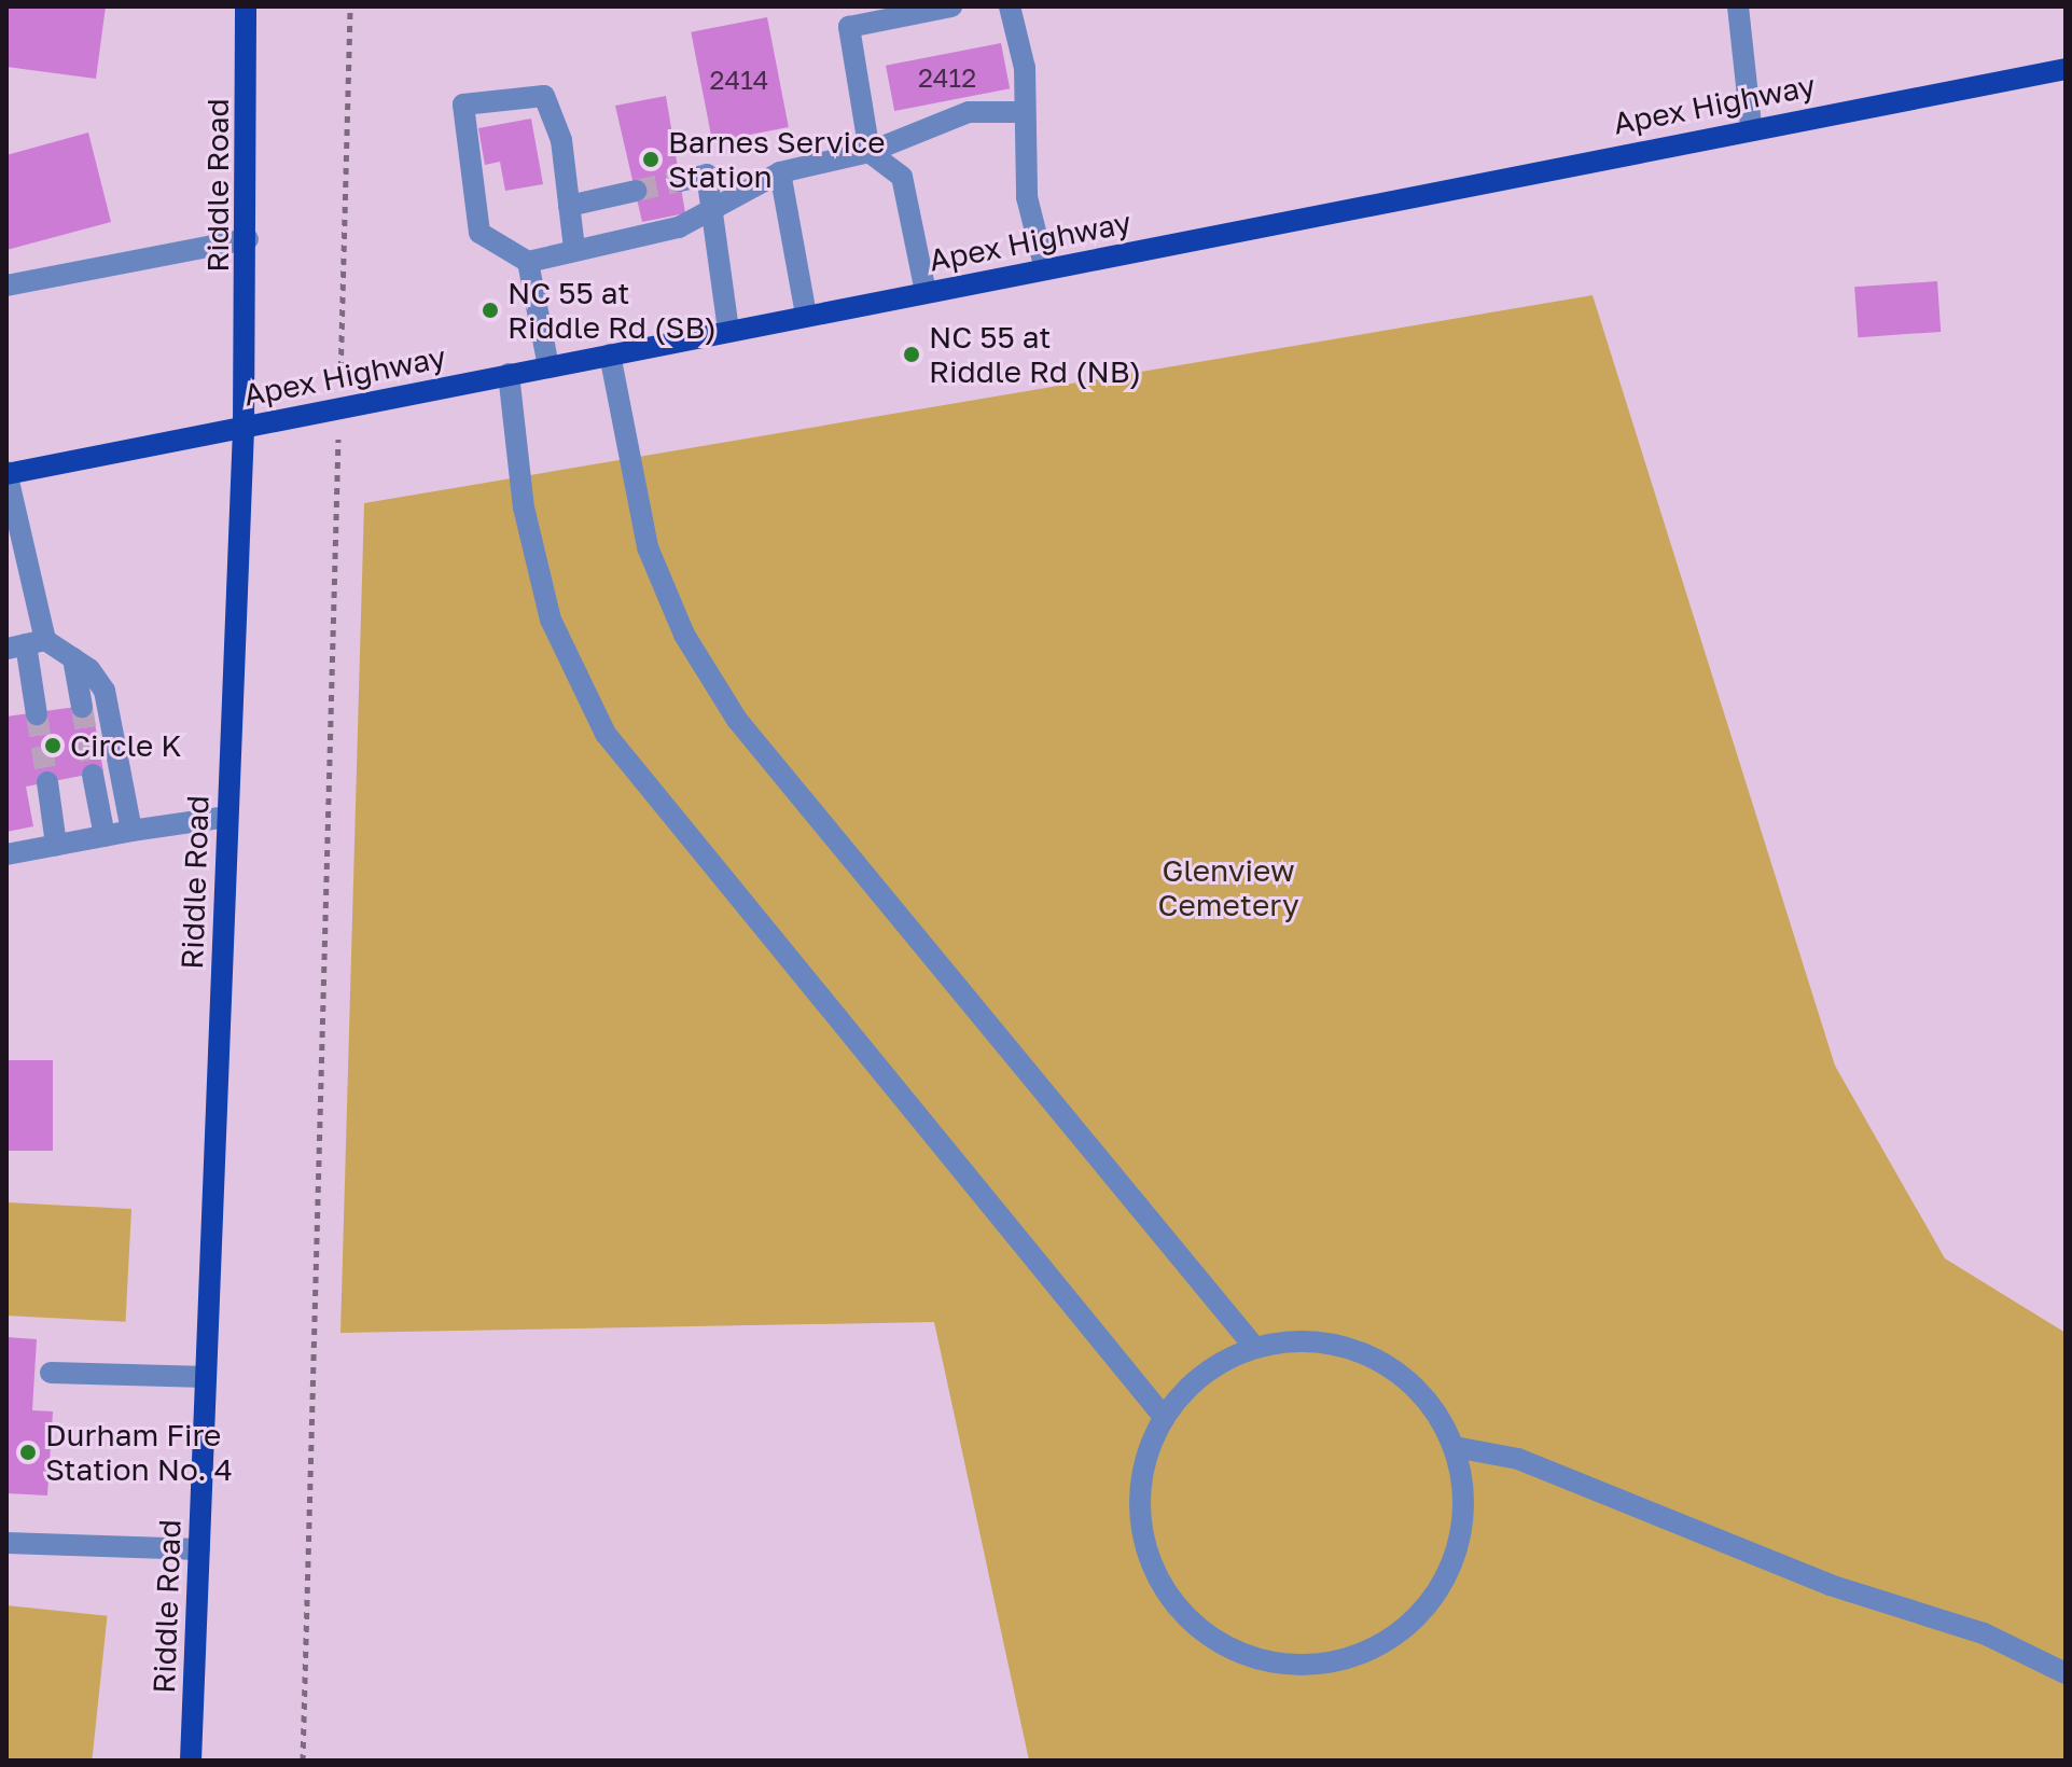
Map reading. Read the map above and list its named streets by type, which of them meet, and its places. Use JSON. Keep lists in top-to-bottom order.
{
  "streets": {
    "main road": ["Apex Highway", "Riddle Road"]
  },
  "crossings": [
    ["Apex Highway", "Riddle Road"]
  ],
  "parks": ["Glenview Cemetery"],
  "places": [
    "Barnes Service Station",
    "NC 55 at Riddle Rd (SB)",
    "NC 55 at Riddle Rd (NB)",
    "Circle K",
    "Durham Fire Station No. 4"
  ],
  "house_numbers": ["2412", "2414"]
}
